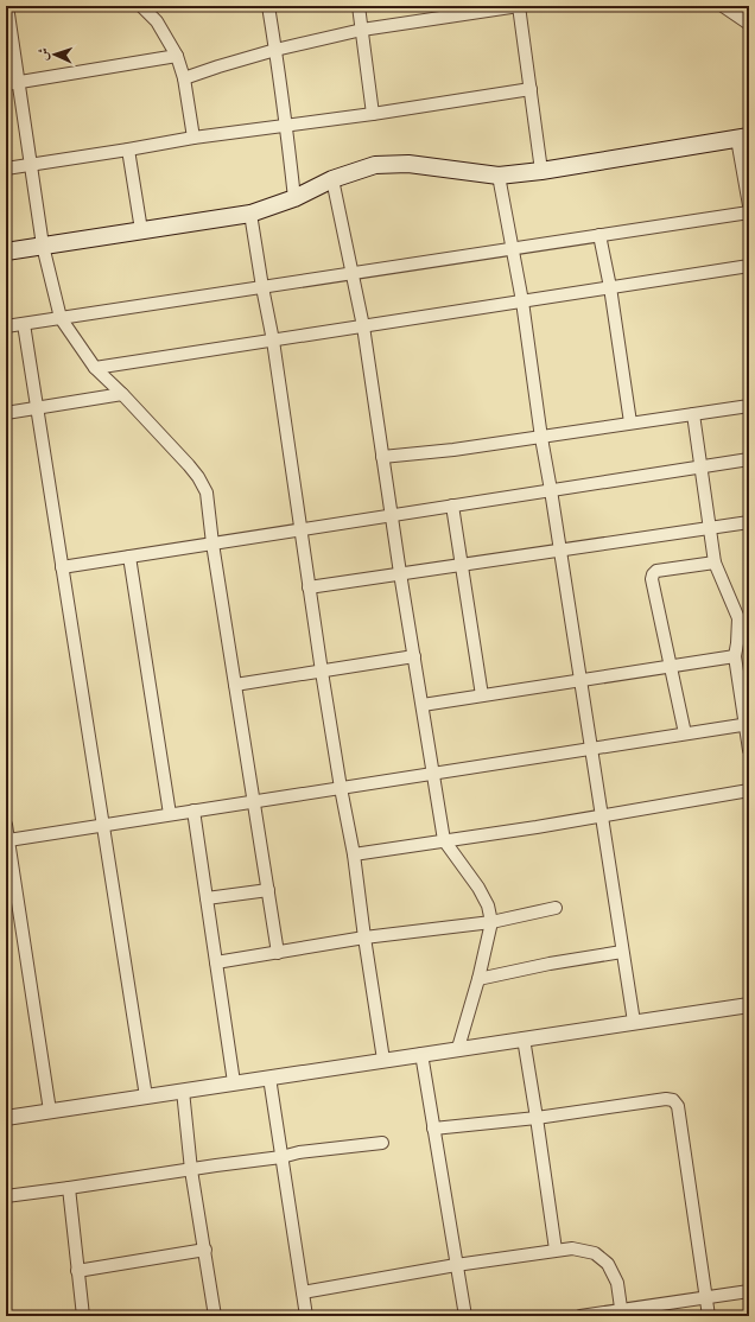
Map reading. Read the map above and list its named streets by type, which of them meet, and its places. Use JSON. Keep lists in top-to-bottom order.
{
  "north": "left"
}
